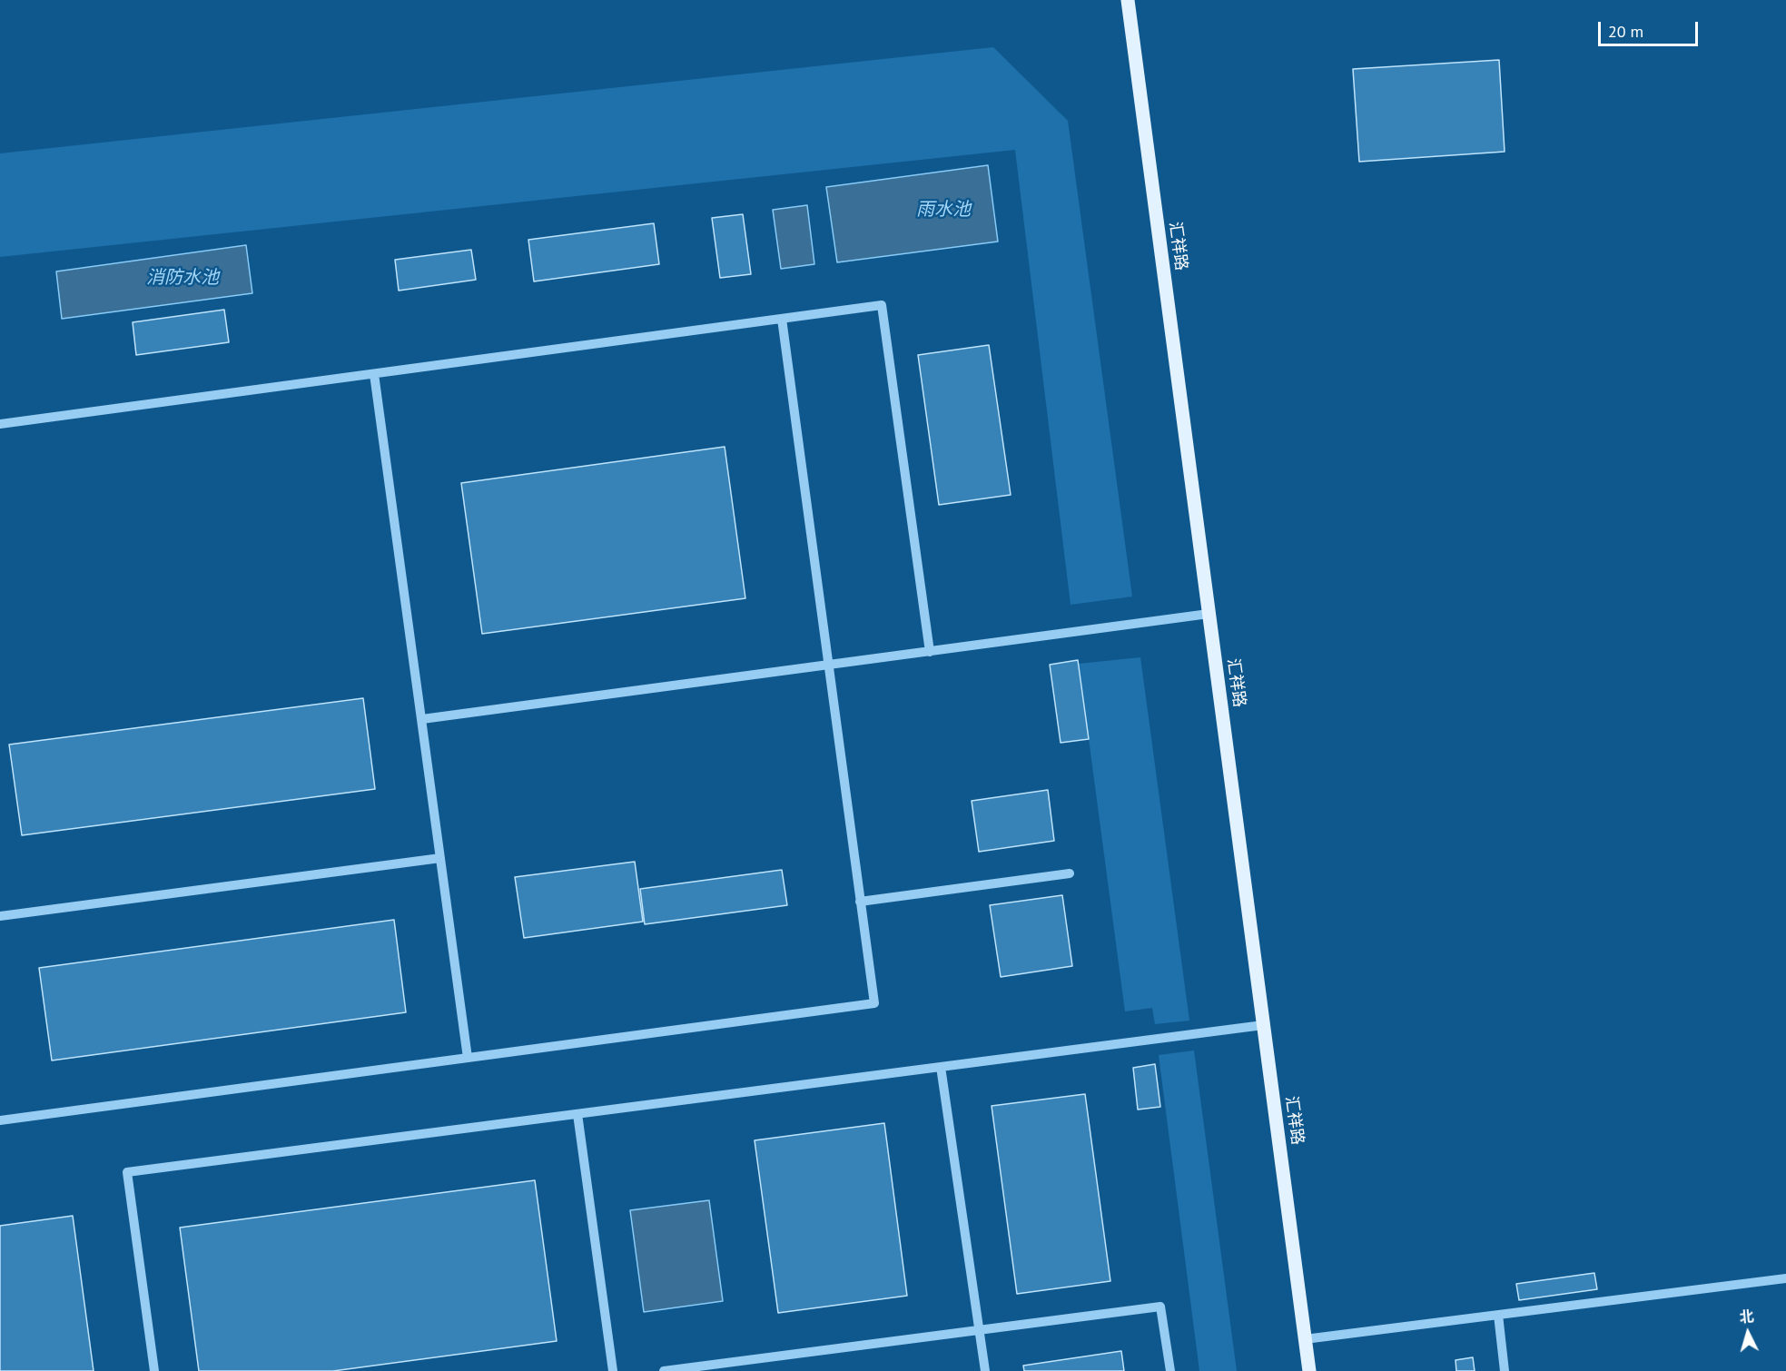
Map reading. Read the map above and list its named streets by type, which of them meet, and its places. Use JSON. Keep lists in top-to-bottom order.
{
  "streets": {
    "main road": ["汇祥路"]
  },
  "water": ["雨水池", "消防水池"],
  "scale_bar": "20 m",
  "north": "top"
}
